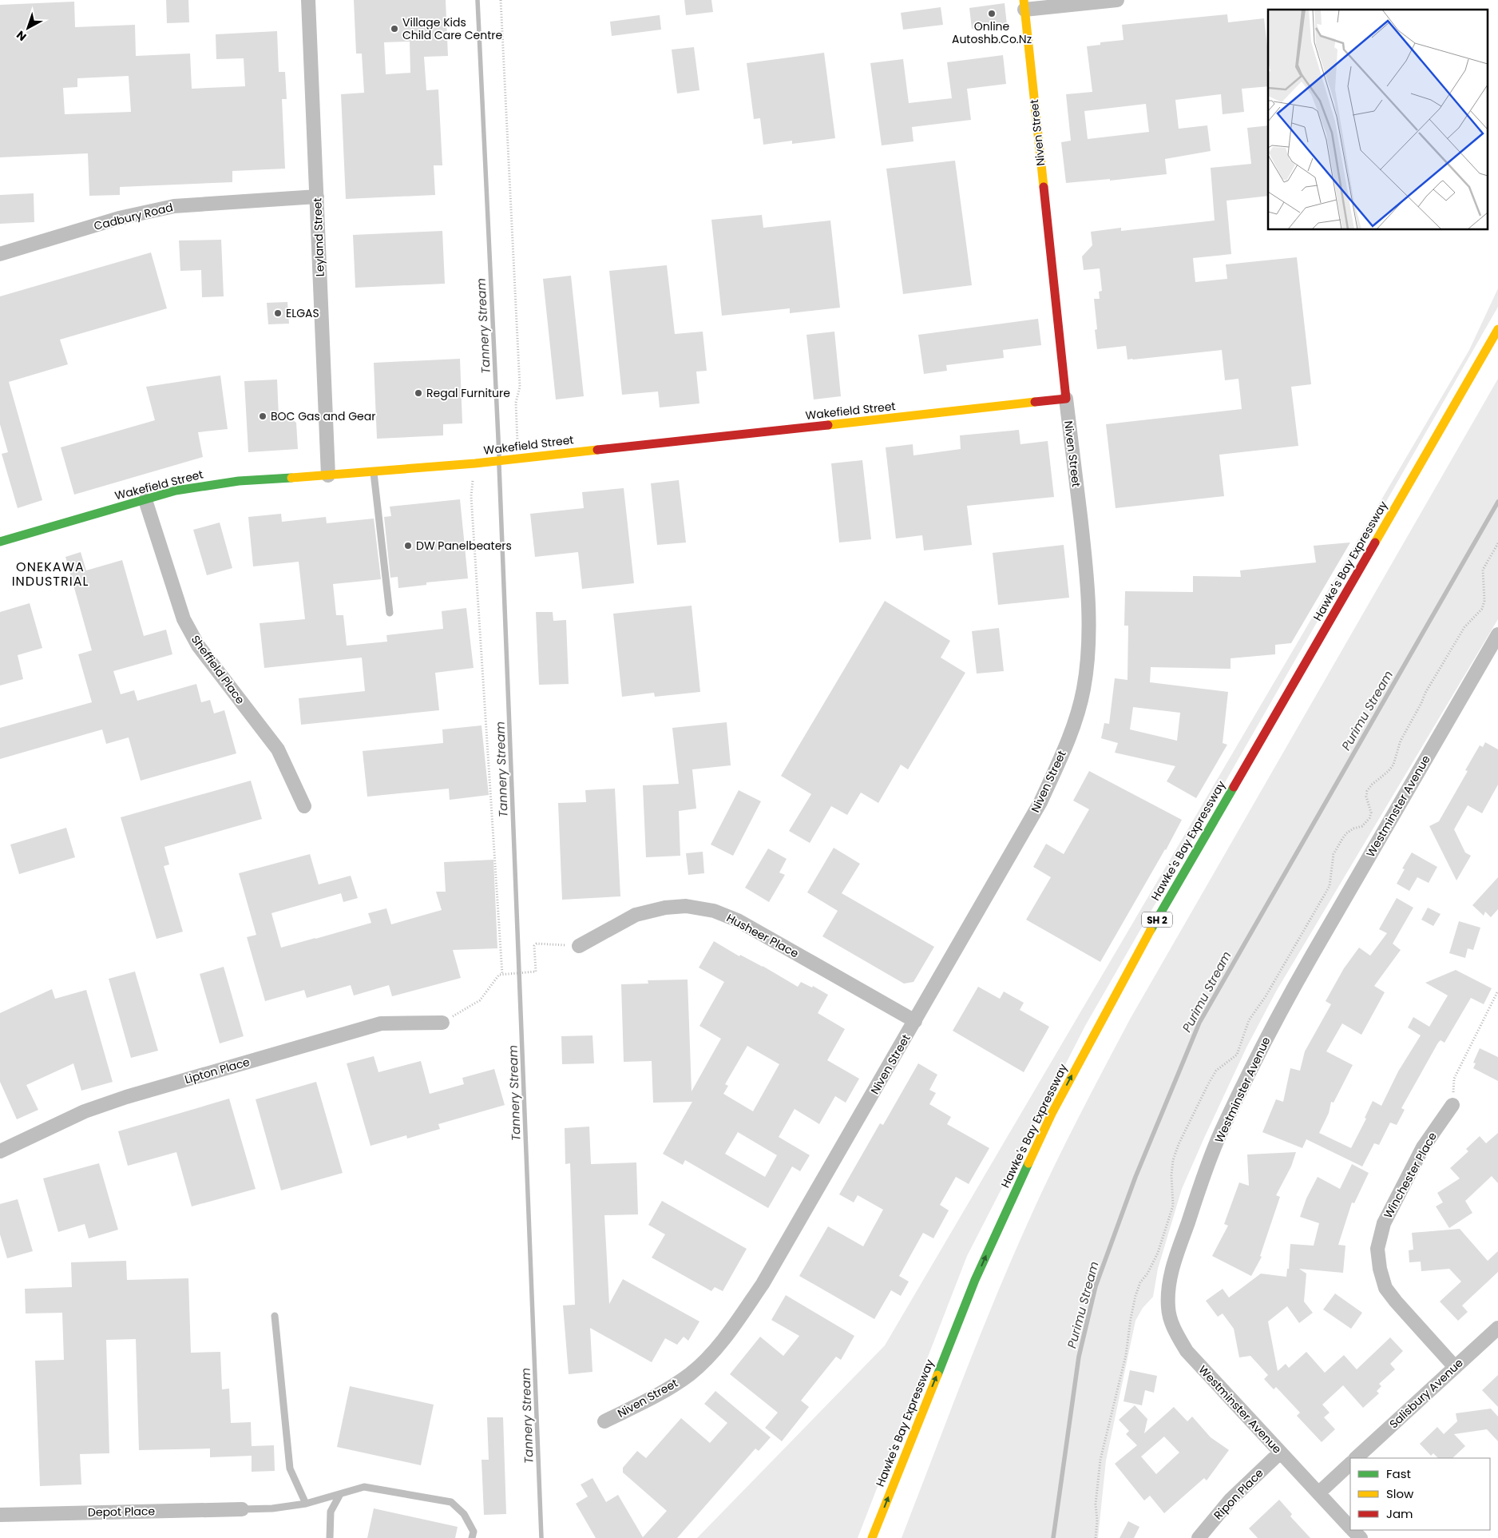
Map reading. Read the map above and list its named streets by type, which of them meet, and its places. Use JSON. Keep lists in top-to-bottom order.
{
  "streets": {
    "main road": [
      "Niven Street",
      "Wakefield Street",
      "Hawke's Bay Expressway",
      "SH 2"
    ],
    "street": [
      "Cadbury Road",
      "Leyland Street",
      "Sheffield Place",
      "Westminster Avenue",
      "Husheer Place",
      "Lipton Place",
      "Winchester Place",
      "Salisbury Avenue",
      "Ripon Place",
      "Depot Place"
    ]
  },
  "crossings": [
    ["Niven Street", "Wakefield Street"],
    ["Niven Street", "Husheer Place"],
    ["Cadbury Road", "Leyland Street"],
    ["Leyland Street", "Wakefield Street"],
    ["Wakefield Street", "Sheffield Place"],
    ["Westminster Avenue", "Ripon Place"],
    ["Winchester Place", "Salisbury Avenue"]
  ],
  "one_way": ["Hawke's Bay Expressway"],
  "districts": ["ONEKAWA INDUSTRIAL"],
  "water": ["Tannery Stream", "Purimu Stream"],
  "places": [
    "Online Autoshb.Co.Nz",
    "Village Kids Child Care Centre",
    "ELGAS",
    "Regal Furniture",
    "BOC Gas and Gear",
    "DW Panelbeaters"
  ],
  "legend": ["Fast", "Slow", "Jam"],
  "north": "bottom left"
}
